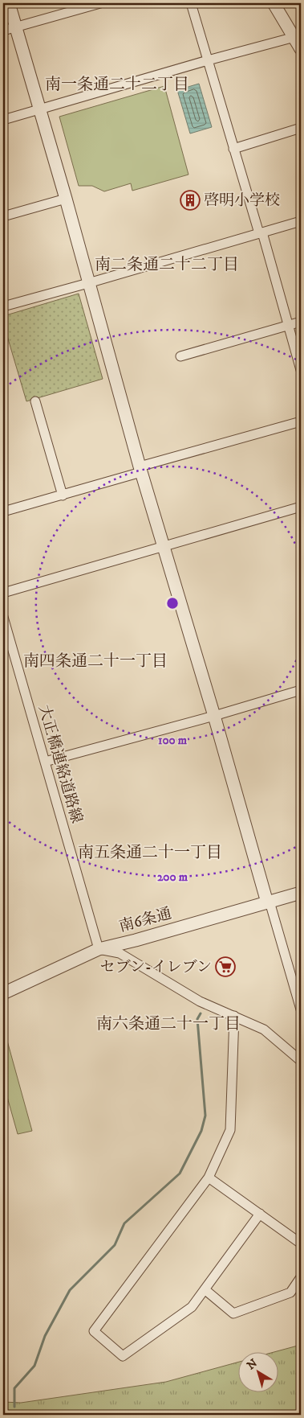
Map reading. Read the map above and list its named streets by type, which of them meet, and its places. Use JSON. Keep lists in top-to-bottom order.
{
  "streets": {
    "street": ["大正橋連絡道路線", "南6条通"]
  },
  "crossings": [
    ["大正橋連絡道路線", "南6条通"]
  ],
  "districts": [
    "南一条通二十二丁目",
    "南二条通二十二丁目",
    "南四条通二十一丁目",
    "南五条通二十一丁目",
    "南六条通二十一丁目"
  ],
  "places": {
    "building": ["啓明小学校"],
    "supermarket": ["セブン-イレブン"]
  },
  "north": "top left",
  "rings": ["100 m", "200 m"]
}
